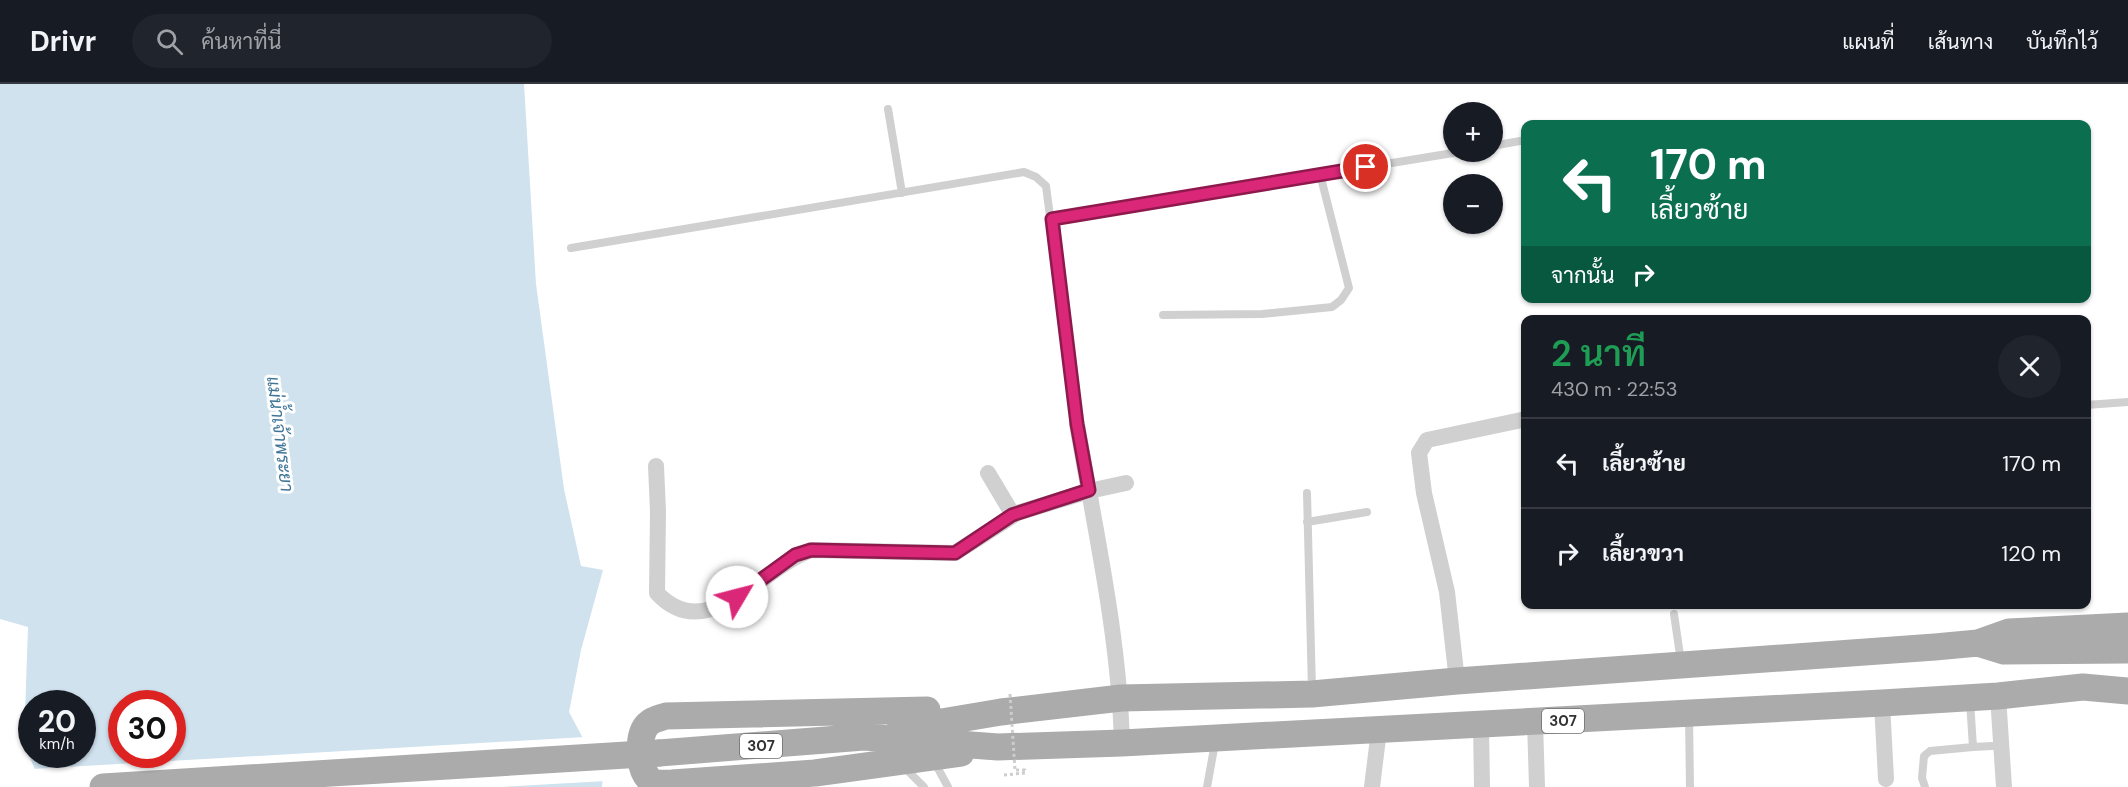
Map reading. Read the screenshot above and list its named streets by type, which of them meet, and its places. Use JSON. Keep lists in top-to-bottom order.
{
  "streets": {
    "main road": ["307"]
  },
  "water": ["แม่น้ำเจ้าพระยา"],
  "page": {
    "header": "Drivr",
    "search": "ค้นหาที่นี่",
    "nav": ["แผนที่", "เส้นทาง", "บันทึกไว้"],
    "map_buttons": ["+", "−"],
    "turn": ["170 m", "เลี้ยวซ้าย"],
    "then": "จากนั้น",
    "heading": ["2 นาที", "430 m · 22:53"],
    "list": [
      {
        "name": "เลี้ยวซ้าย",
        "value": "170 m"
      },
      {
        "name": "เลี้ยวขวา",
        "value": "120 m"
      }
    ],
    "speed": "20 km/h",
    "limit": "30"
  }
}
